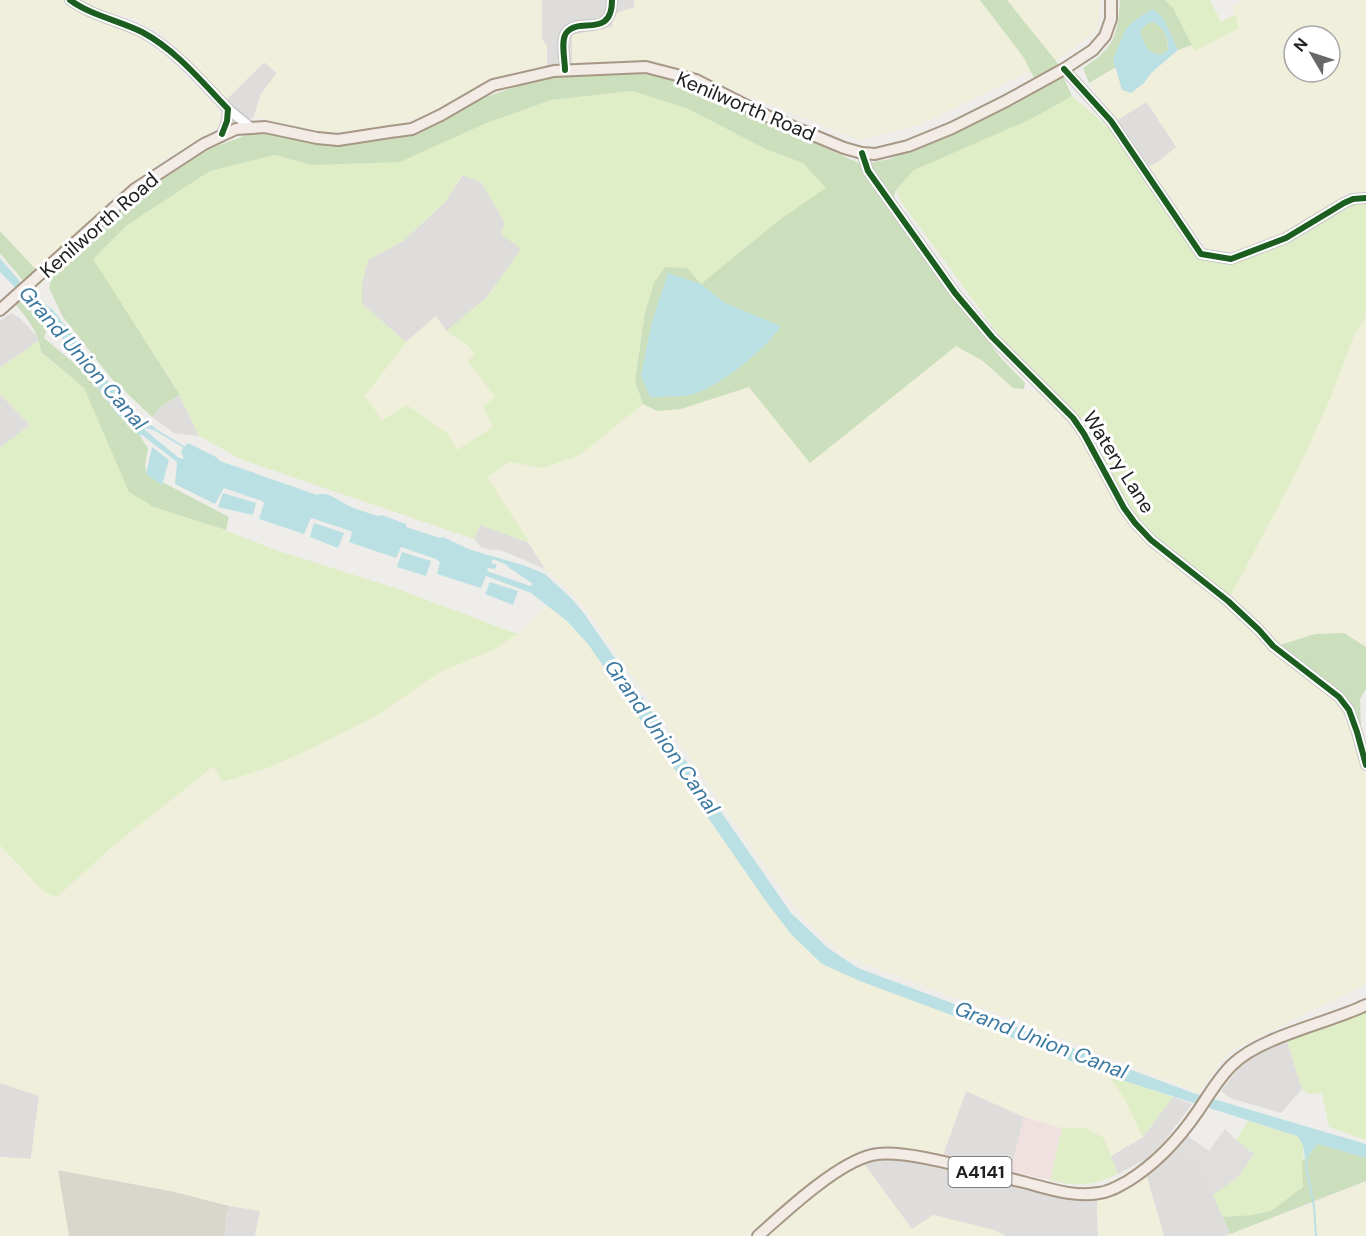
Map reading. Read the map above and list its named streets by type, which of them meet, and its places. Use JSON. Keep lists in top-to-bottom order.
{
  "streets": {
    "main road": ["Kenilworth Road", "A4141"],
    "street": ["Watery Lane"]
  },
  "crossings": [
    ["Kenilworth Road", "Watery Lane"]
  ],
  "water": ["Grand Union Canal"],
  "north": "top left"
}
